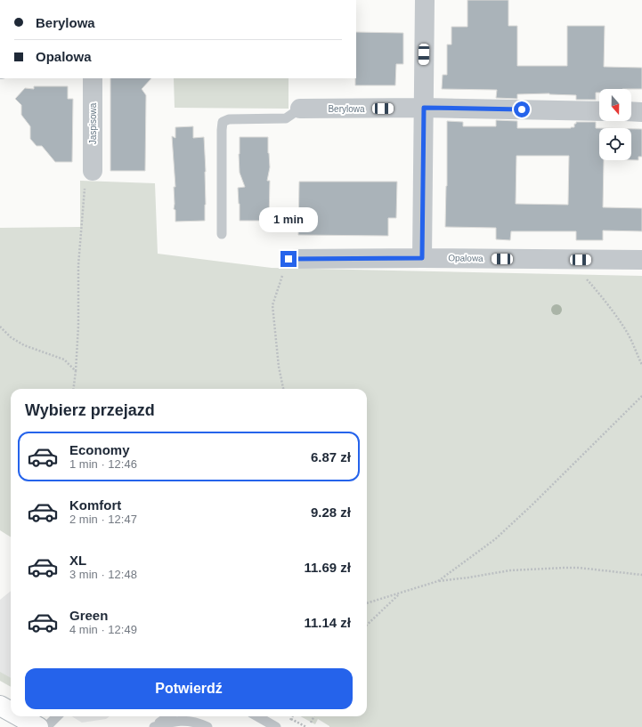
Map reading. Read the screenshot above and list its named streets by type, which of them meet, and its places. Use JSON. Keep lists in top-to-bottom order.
{
  "streets": {
    "street": ["Berylowa", "Jaspisowa", "Opalowa"]
  },
  "north": "bottom",
  "page": {
    "banner": ["Berylowa", "Opalowa"],
    "bubble": "1 min",
    "heading": "Wybierz przejazd",
    "list": [
      {
        "name": "Economy",
        "note": "1 min · 12:46",
        "value": "6.87 zł"
      },
      {
        "name": "Komfort",
        "note": "2 min · 12:47",
        "value": "9.28 zł"
      },
      {
        "name": "XL",
        "note": "3 min · 12:48",
        "value": "11.69 zł"
      },
      {
        "name": "Green",
        "note": "4 min · 12:49",
        "value": "11.14 zł"
      }
    ],
    "buttons": "Potwierdź"
  }
}
